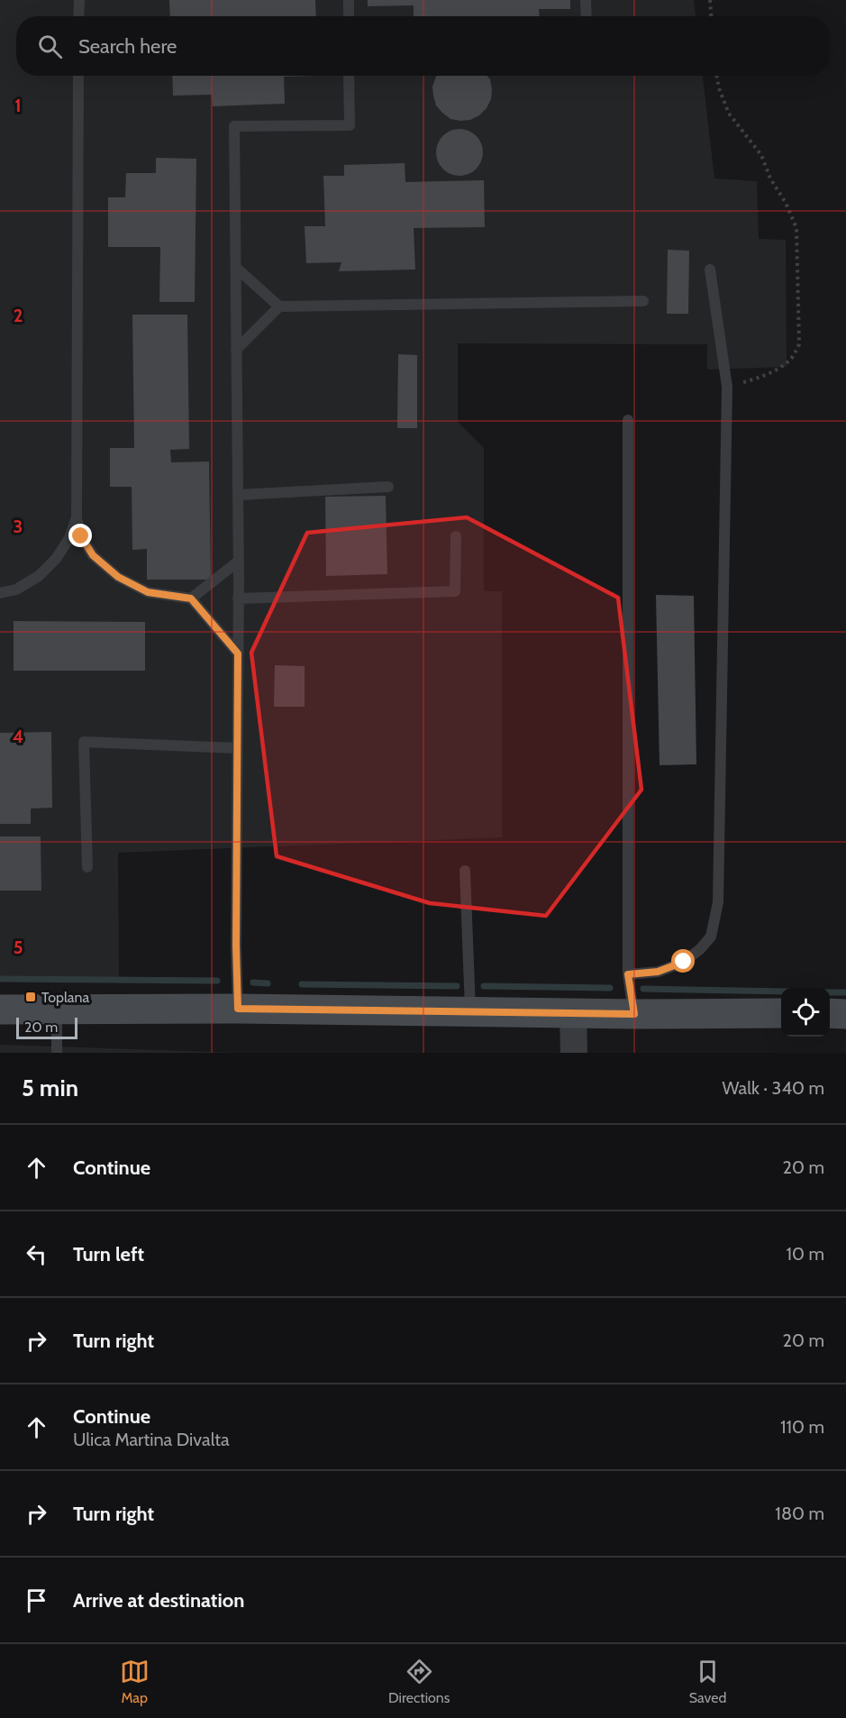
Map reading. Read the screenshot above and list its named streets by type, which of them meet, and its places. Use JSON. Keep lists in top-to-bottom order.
{
  "places": {
    "transit": ["Toplana"]
  },
  "scale_bar": "20 m",
  "page": {
    "search": "Search here",
    "scale": "20 m",
    "heading": ["5 min", "Walk · 340 m"],
    "list": [
      ["Continue", "20 m"],
      ["Turn left", "10 m"],
      ["Turn right", "20 m"],
      ["Continue", "Ulica Martina Divalta", "110 m"],
      ["Turn right", "180 m"],
      "Arrive at destination"
    ],
    "nav": ["Map", "Directions", "Saved"]
  },
  "grid": {
    "rows": [
      "1",
      "2",
      "3",
      "4",
      "5"
    ]
  }
}
